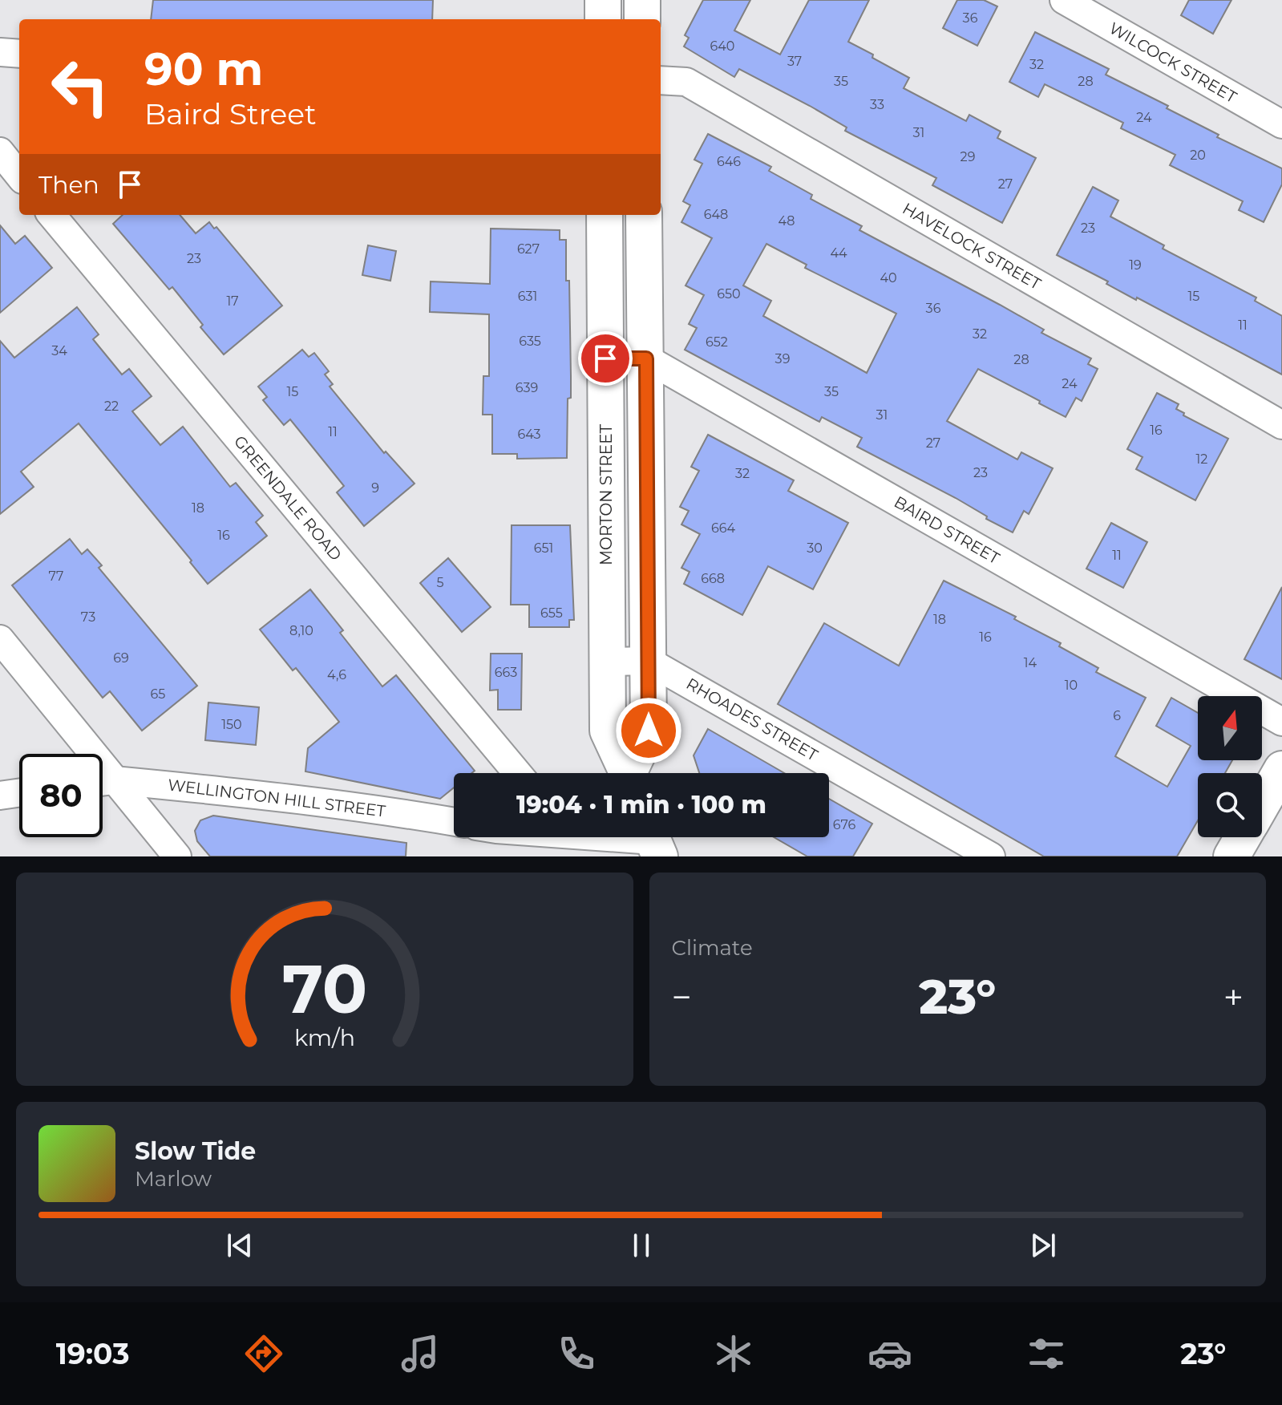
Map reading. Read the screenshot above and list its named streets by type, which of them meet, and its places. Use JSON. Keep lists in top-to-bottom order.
{
  "streets": {
    "main road": ["MORTON STREET"],
    "street": [
      "WILCOCK STREET",
      "HAVELOCK STREET",
      "GREENDALE ROAD",
      "BAIRD STREET",
      "RHOADES STREET",
      "WELLINGTON HILL STREET"
    ]
  },
  "crossings": [
    ["MORTON STREET", "BAIRD STREET"],
    ["MORTON STREET", "RHOADES STREET"]
  ],
  "house_numbers": [
    "36",
    "640",
    "37",
    "32",
    "35",
    "28",
    "33",
    "24",
    "31",
    "20",
    "29",
    "646",
    "27",
    "648",
    "48",
    "23",
    "627",
    "44",
    "23",
    "19",
    "40",
    "650",
    "631",
    "15",
    "17",
    "36",
    "11",
    "32",
    "635",
    "652",
    "34",
    "39",
    "28",
    "24",
    "639",
    "15",
    "35",
    "22",
    "31",
    "16",
    "11",
    "643",
    "27",
    "12",
    "23",
    "32",
    "9",
    "18",
    "664",
    "16",
    "651",
    "30",
    "11",
    "77",
    "668",
    "5",
    "655",
    "73",
    "18",
    "8,10",
    "16",
    "69",
    "14",
    "663",
    "4,6",
    "10",
    "65",
    "6",
    "150",
    "676"
  ],
  "north": "top",
  "page": {
    "turn": ["90 m", "Baird Street"],
    "then": "Then",
    "limit": "80",
    "trip": "19:04 · 1 min · 100 m",
    "tile": "Climate",
    "heat": ["−", "23°", "+"],
    "song": ["Slow Tide", "Marlow"],
    "tabs": ["19:03", "23°"],
    "gauge": ["70", "km/h"]
  }
}
